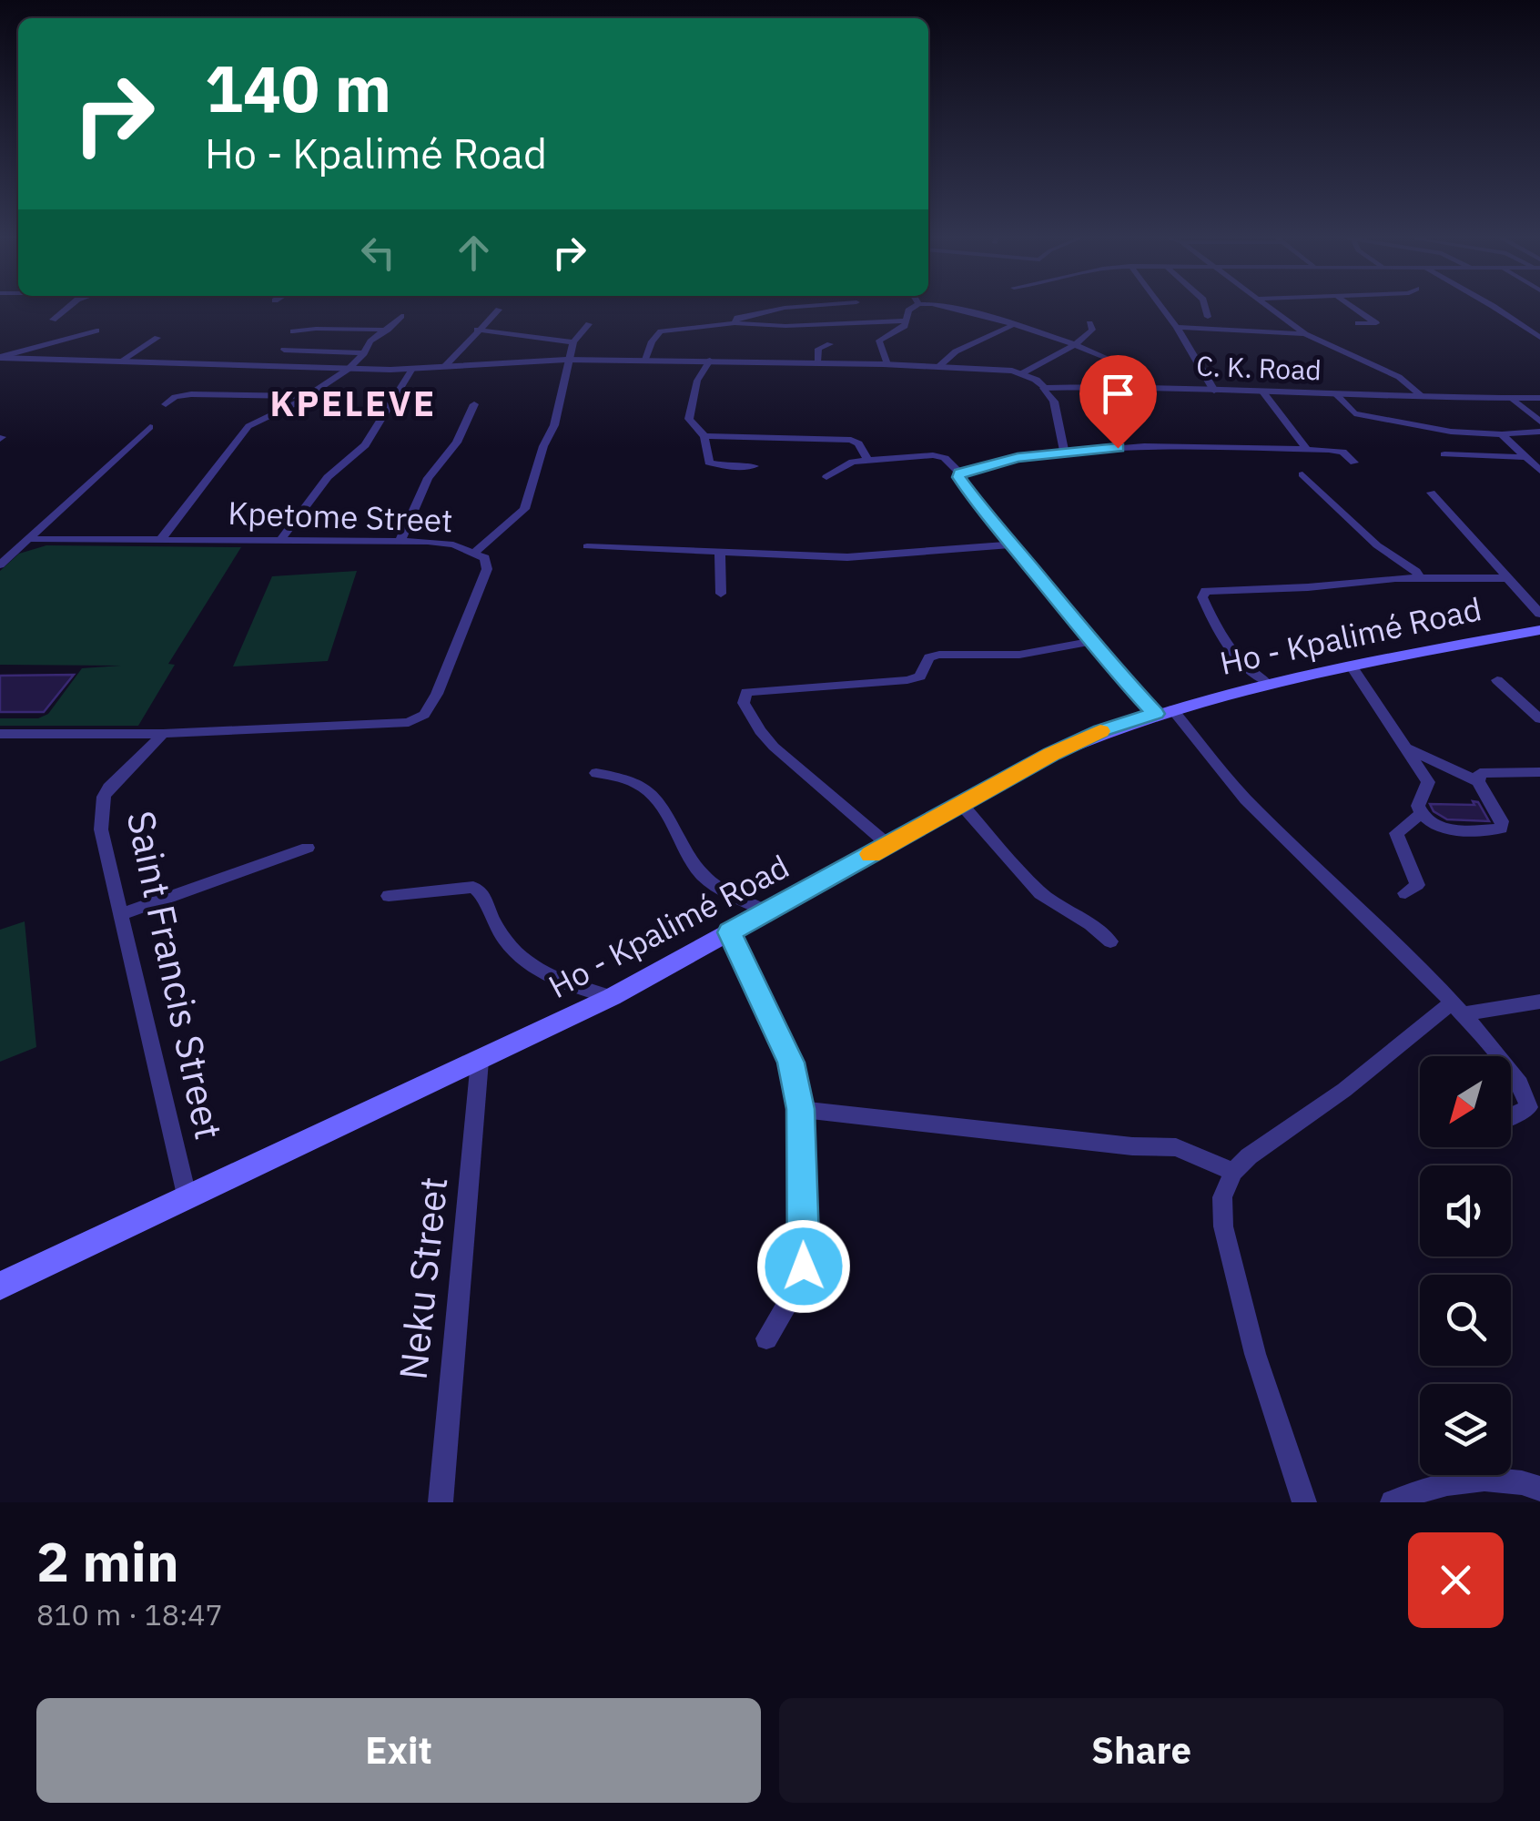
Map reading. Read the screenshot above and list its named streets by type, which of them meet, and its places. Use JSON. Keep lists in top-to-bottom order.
{
  "streets": {
    "main road": ["Ho - Kpalimé Road"],
    "street": [
      "C. K. Road",
      "Kpetome Street",
      "Saint Francis Street",
      "Neku Street"
    ]
  },
  "crossings": [
    ["Kpetome Street", "Saint Francis Street"],
    ["Ho - Kpalimé Road", "Saint Francis Street"],
    ["Ho - Kpalimé Road", "Neku Street"]
  ],
  "districts": ["KPELEVE"],
  "north": "bottom left",
  "page": {
    "turn": ["140 m", "Ho - Kpalimé Road"],
    "heading": ["2 min", "810 m · 18:47"],
    "buttons": ["Exit", "Share"]
  }
}
